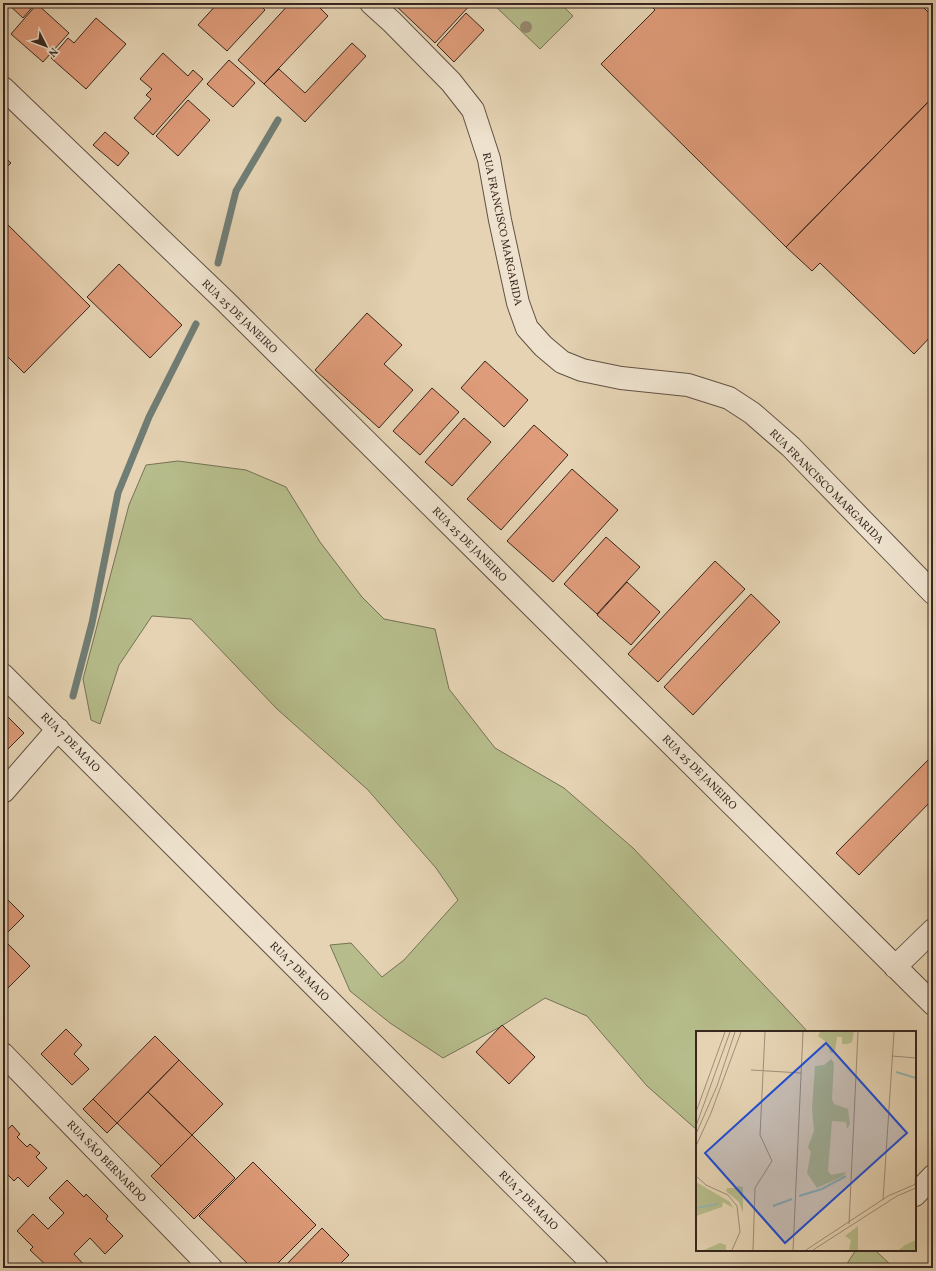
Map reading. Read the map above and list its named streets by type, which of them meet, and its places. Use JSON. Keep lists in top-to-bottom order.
{
  "streets": {
    "street": [
      "RUA FRANCISCO MARGARIDA",
      "RUA 25 DE JANEIRO",
      "RUA 7 DE MAIO",
      "RUA SÃO BERNARDO"
    ]
  },
  "north": "bottom right"
}
